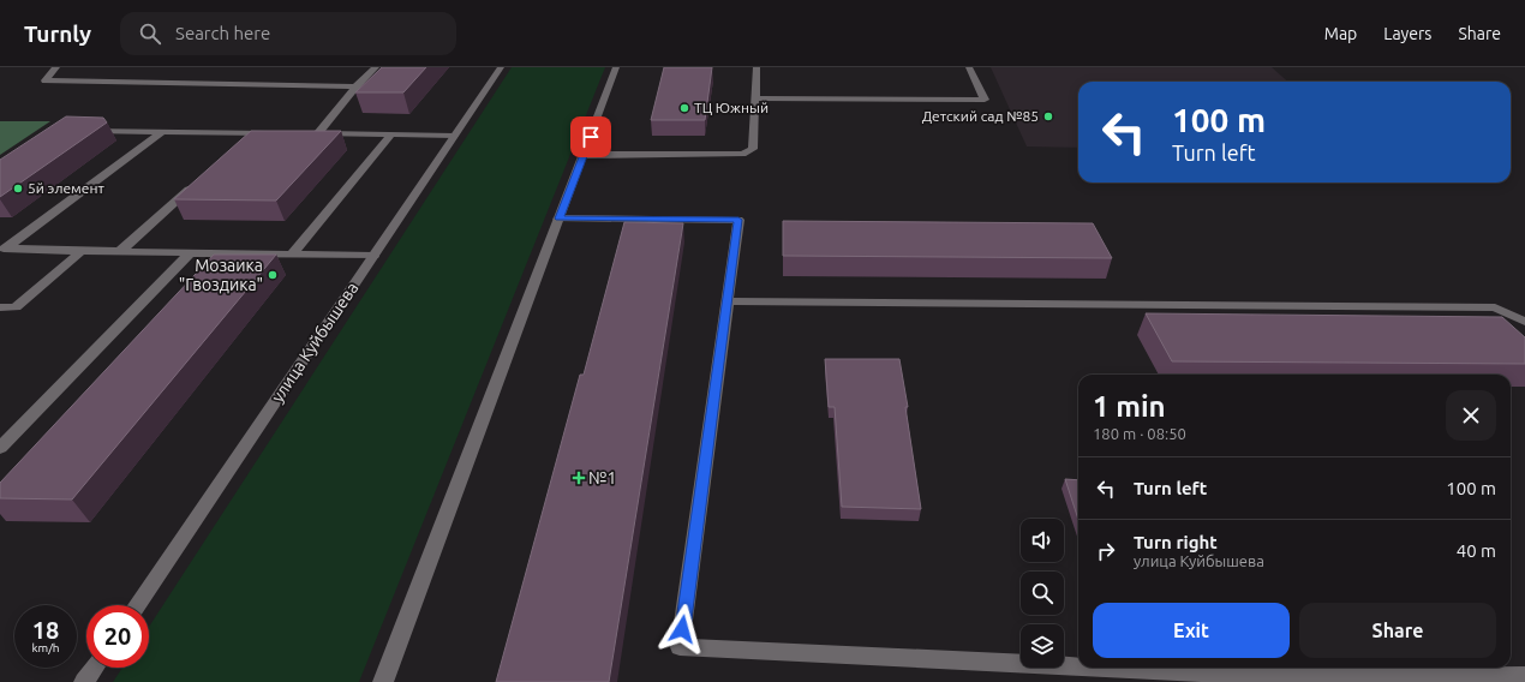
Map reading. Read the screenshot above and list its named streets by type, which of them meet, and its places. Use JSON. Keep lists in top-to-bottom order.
{
  "streets": {
    "street": ["улица Куйбышева"]
  },
  "places": {
    "other": [
      "ТЦ Южный",
      "Детский сад №85",
      "5й элемент",
      "Мозаика \"Гвоздика\""
    ],
    "health": ["№1"]
  },
  "page": {
    "header": "Turnly",
    "search": "Search here",
    "nav": ["Map", "Layers", "Share"],
    "turn": ["100 m", "Turn left"],
    "heading": ["1 min", "180 m · 08:50"],
    "list": [
      {
        "name": "Turn left",
        "value": "100 m"
      },
      {
        "name": "Turn right",
        "note": "улица Куйбышева",
        "value": "40 m"
      }
    ],
    "buttons": ["Exit", "Share"],
    "speed": "18 km/h",
    "limit": "20"
  }
}
